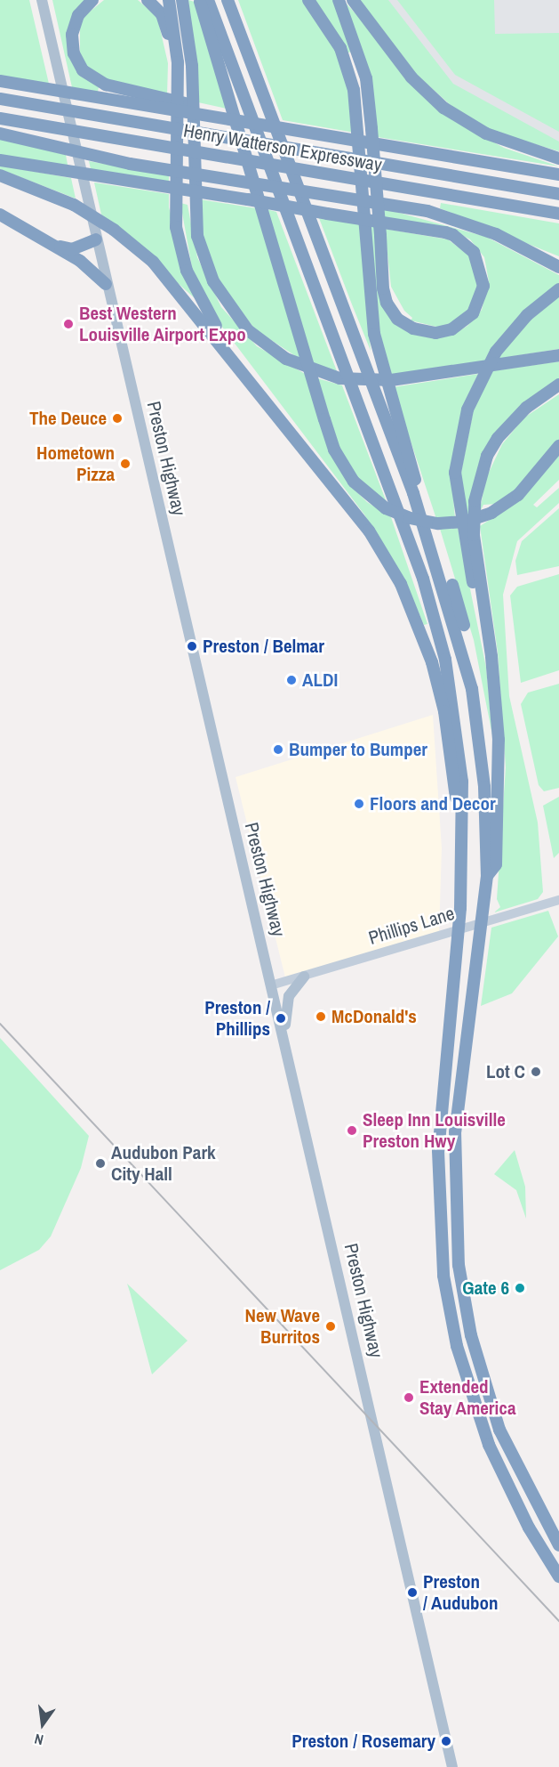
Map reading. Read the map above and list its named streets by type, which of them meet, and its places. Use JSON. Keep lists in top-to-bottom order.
{
  "streets": {
    "highway": ["Henry Watterson Expressway"],
    "main road": ["Preston Highway", "Phillips Lane"]
  },
  "crossings": [
    ["Preston Highway", "Phillips Lane"]
  ],
  "places": [
    "Best Western Louisville Airport Expo",
    "The Deuce",
    "Hometown Pizza",
    "Preston / Belmar",
    "ALDI",
    "Bumper to Bumper",
    "Floors and Decor",
    "McDonald's",
    "Preston / Phillips",
    "Lot C",
    "Sleep Inn Louisville Preston Hwy",
    "Audubon Park City Hall",
    "Gate 6",
    "New Wave Burritos",
    "Extended Stay America",
    "Preston / Audubon",
    "Preston / Rosemary"
  ],
  "north": "bottom"
}
